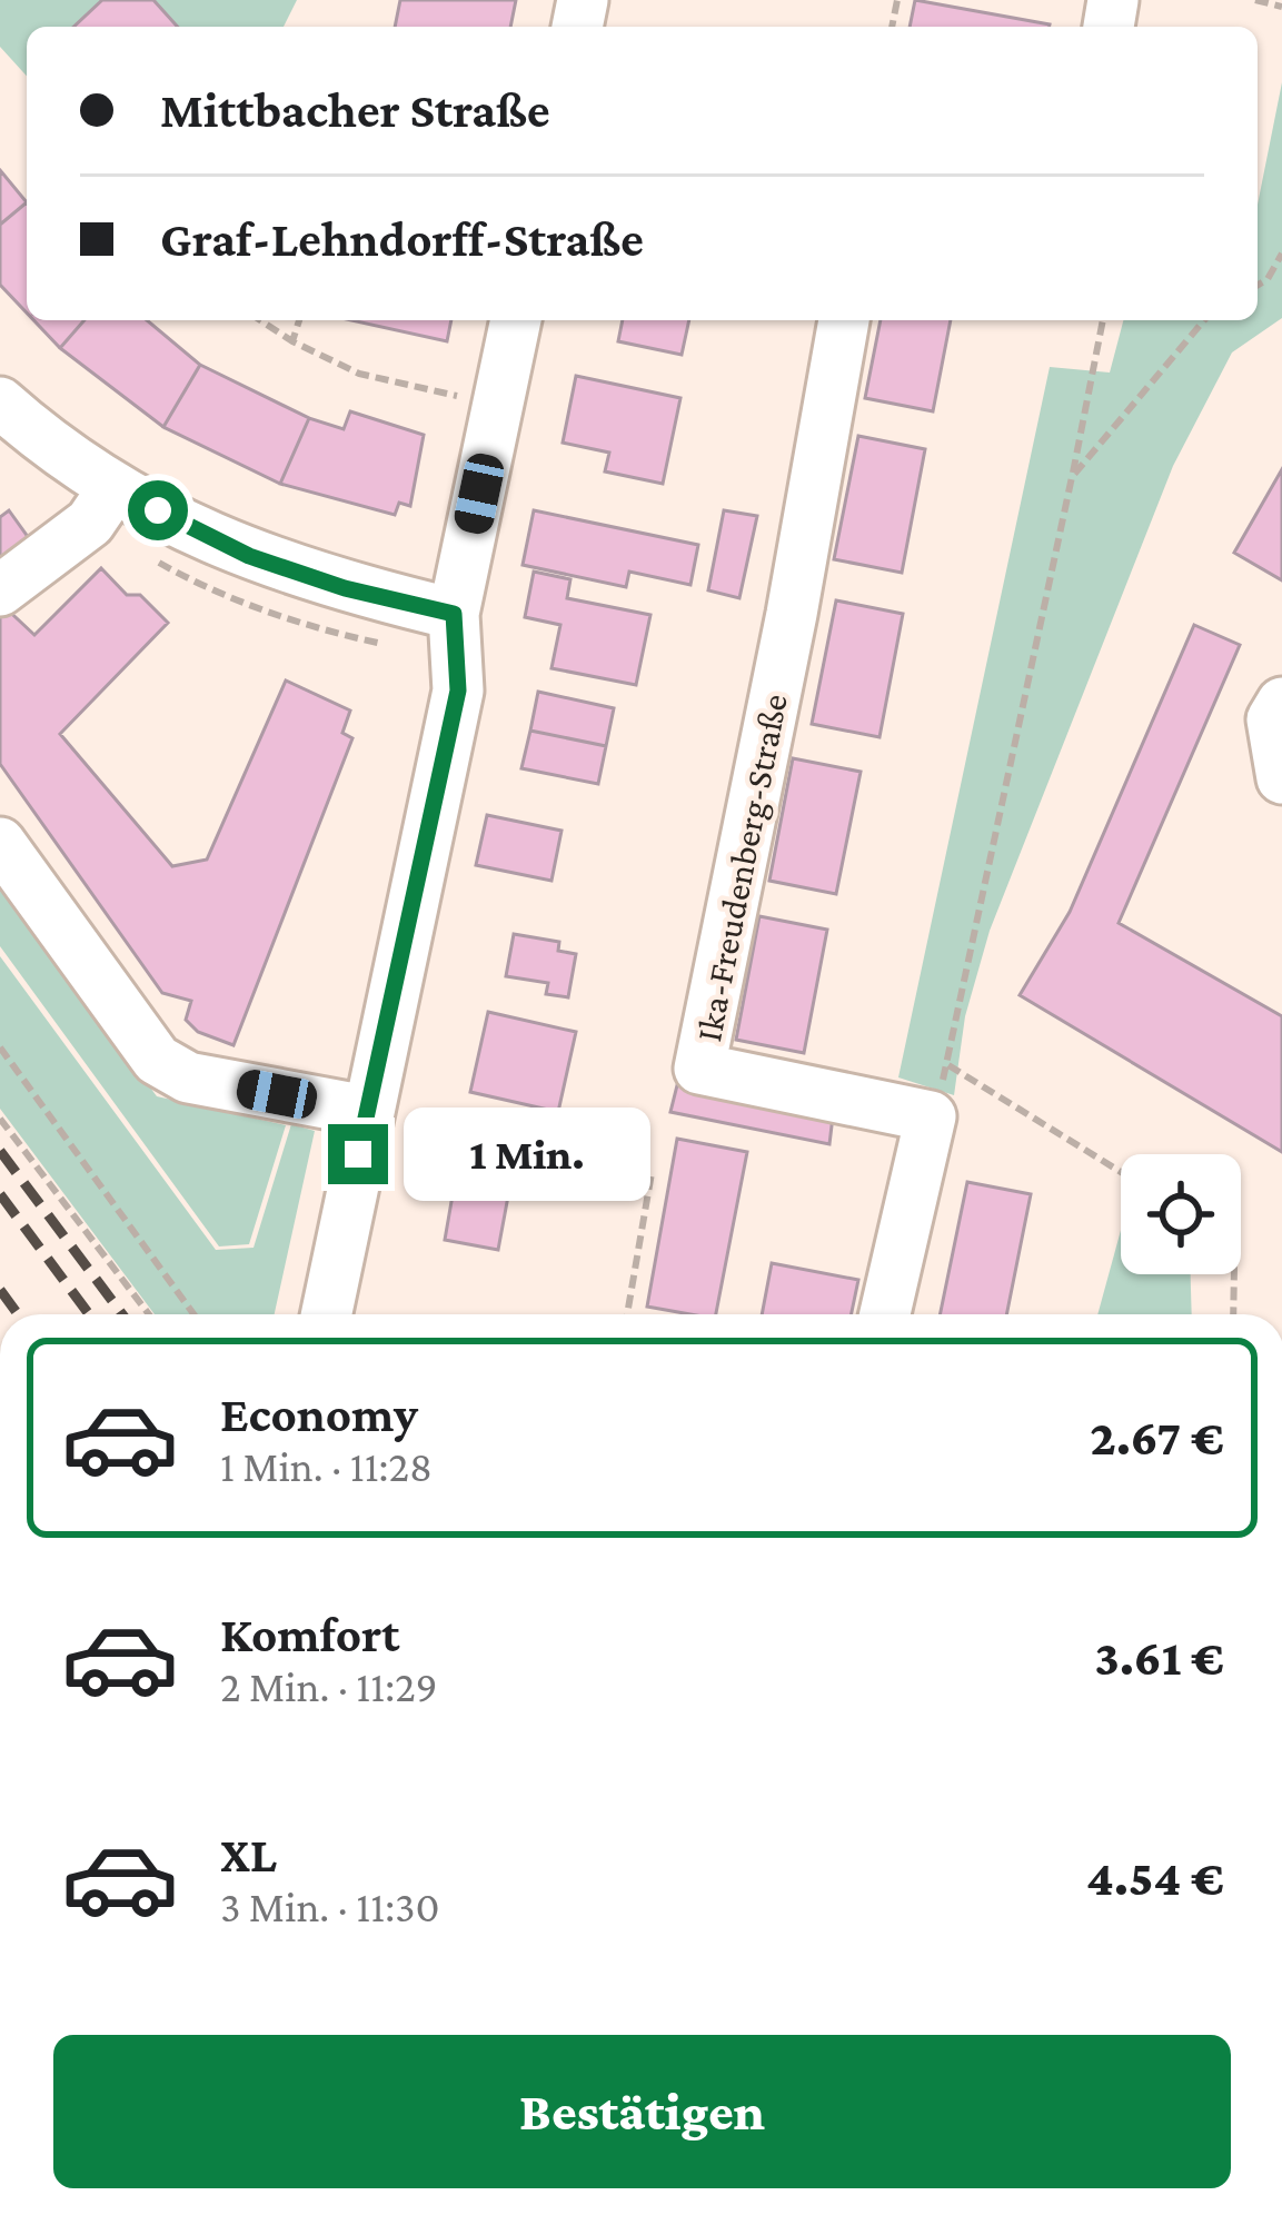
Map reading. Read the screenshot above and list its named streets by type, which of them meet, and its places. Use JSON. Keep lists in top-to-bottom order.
{
  "streets": {
    "street": ["Ika-Freudenberg-Straße"]
  },
  "page": {
    "banner": ["Mittbacher Straße", "Graf-Lehndorff-Straße"],
    "bubble": "1 Min.",
    "list": [
      {
        "name": "Economy",
        "note": "1 Min. · 11:28",
        "value": "2.67 €"
      },
      {
        "name": "Komfort",
        "note": "2 Min. · 11:29",
        "value": "3.61 €"
      },
      {
        "name": "XL",
        "note": "3 Min. · 11:30",
        "value": "4.54 €"
      }
    ],
    "buttons": "Bestätigen"
  }
}
